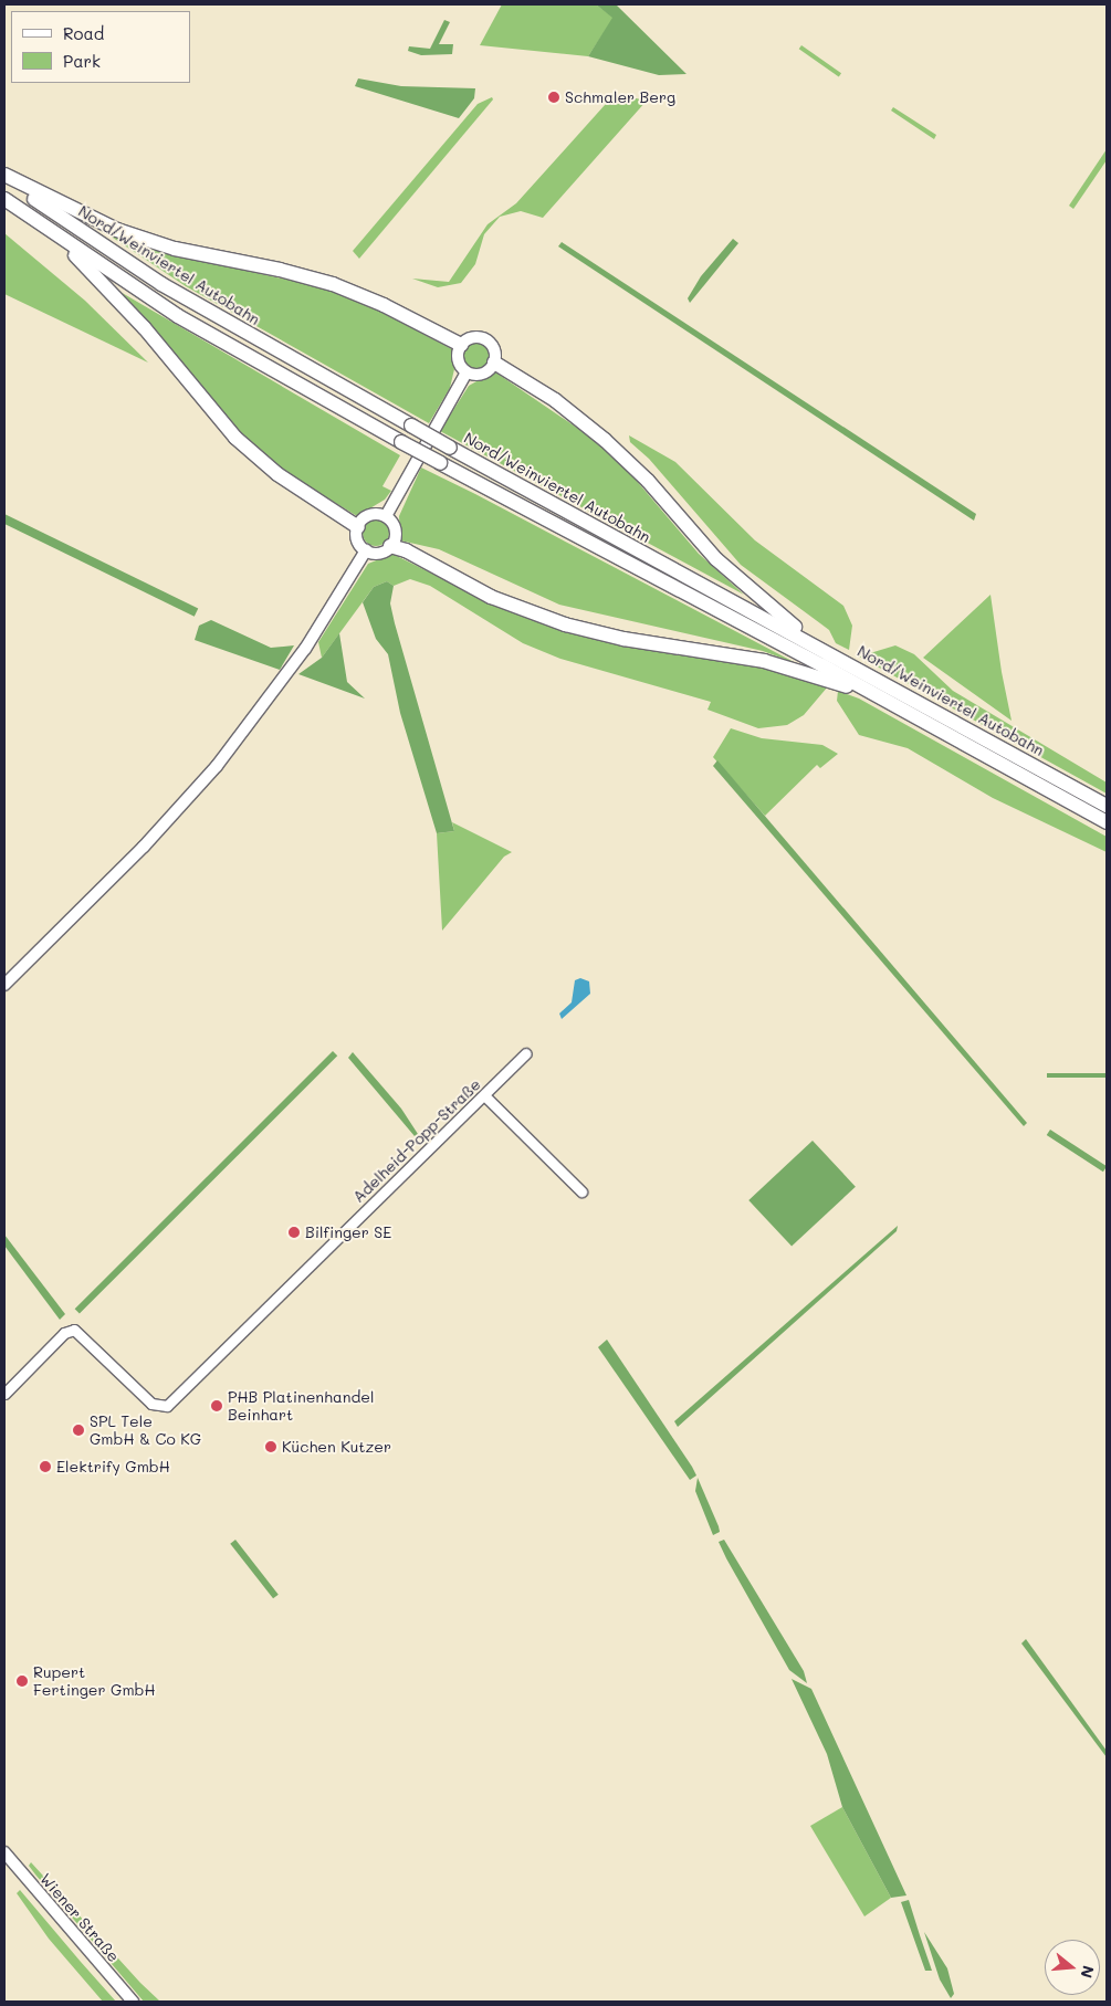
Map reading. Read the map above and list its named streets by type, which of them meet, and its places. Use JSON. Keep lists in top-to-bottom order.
{
  "streets": {
    "highway": ["Nord/Weinviertel Autobahn"],
    "main road": ["Wiener Straße"],
    "street": ["Adelheid-Popp-Straße"]
  },
  "places": [
    "Schmaler Berg",
    "Bilfinger SE",
    "PHB Platinenhandel Beinhart",
    "SPL Tele GmbH & Co KG",
    "Küchen Kutzer",
    "Elektrify GmbH",
    "Rupert Fertinger GmbH"
  ],
  "legend": ["Road", "Park"],
  "north": "right"
}
